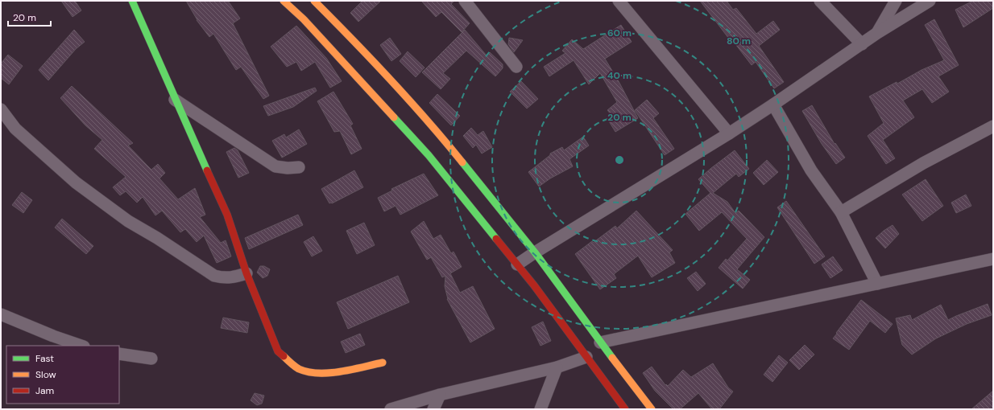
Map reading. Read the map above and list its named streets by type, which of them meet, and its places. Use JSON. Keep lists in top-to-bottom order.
{
  "legend": ["Fast", "Slow", "Jam"],
  "scale_bar": "20 m",
  "rings": [
    "60 m",
    "80 m",
    "40 m",
    "20 m"
  ]
}
